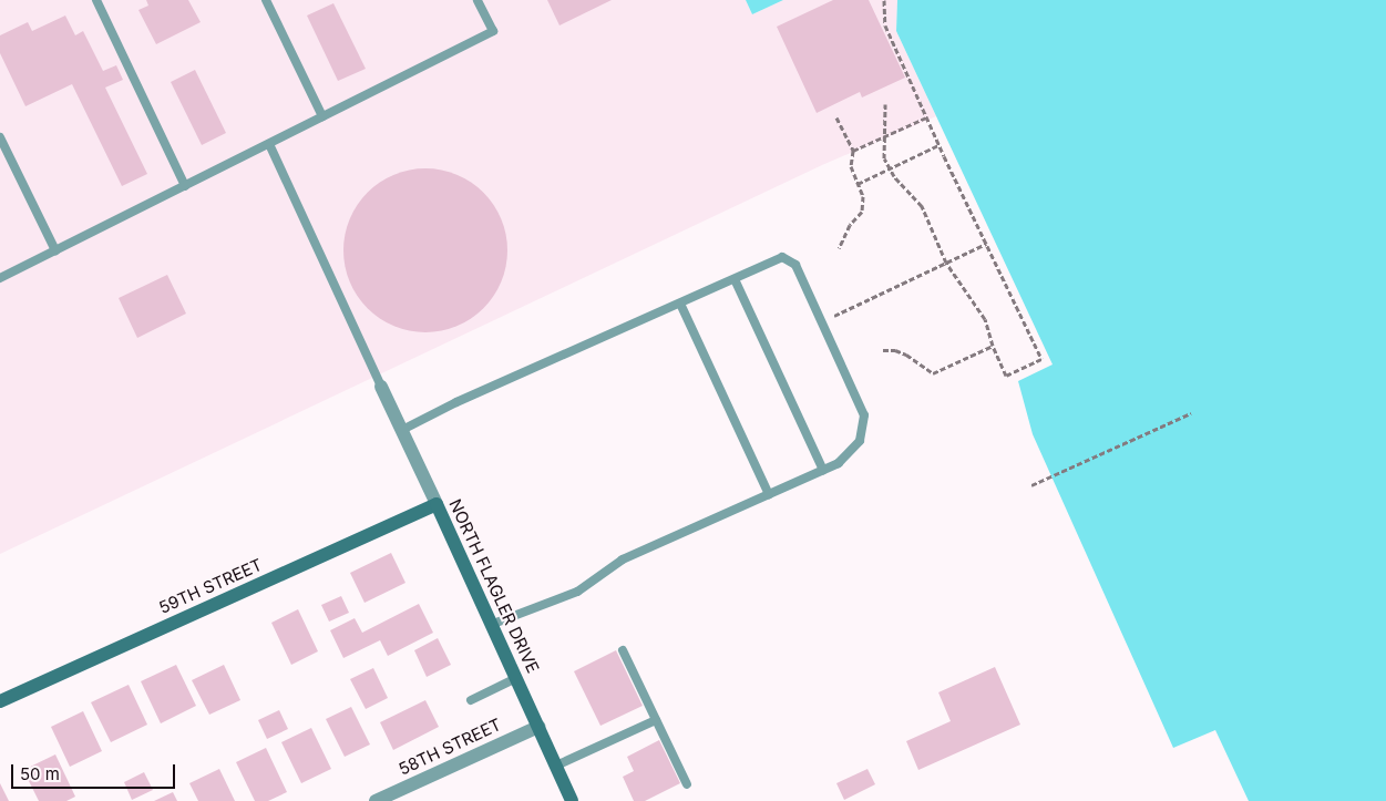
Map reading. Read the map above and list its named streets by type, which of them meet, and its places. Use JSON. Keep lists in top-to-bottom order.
{
  "streets": {
    "street": ["59TH STREET", "NORTH FLAGLER DRIVE", "58TH STREET"]
  },
  "crossings": [
    ["59TH STREET", "NORTH FLAGLER DRIVE"],
    ["NORTH FLAGLER DRIVE", "58TH STREET"]
  ],
  "scale_bar": "50 m"
}
